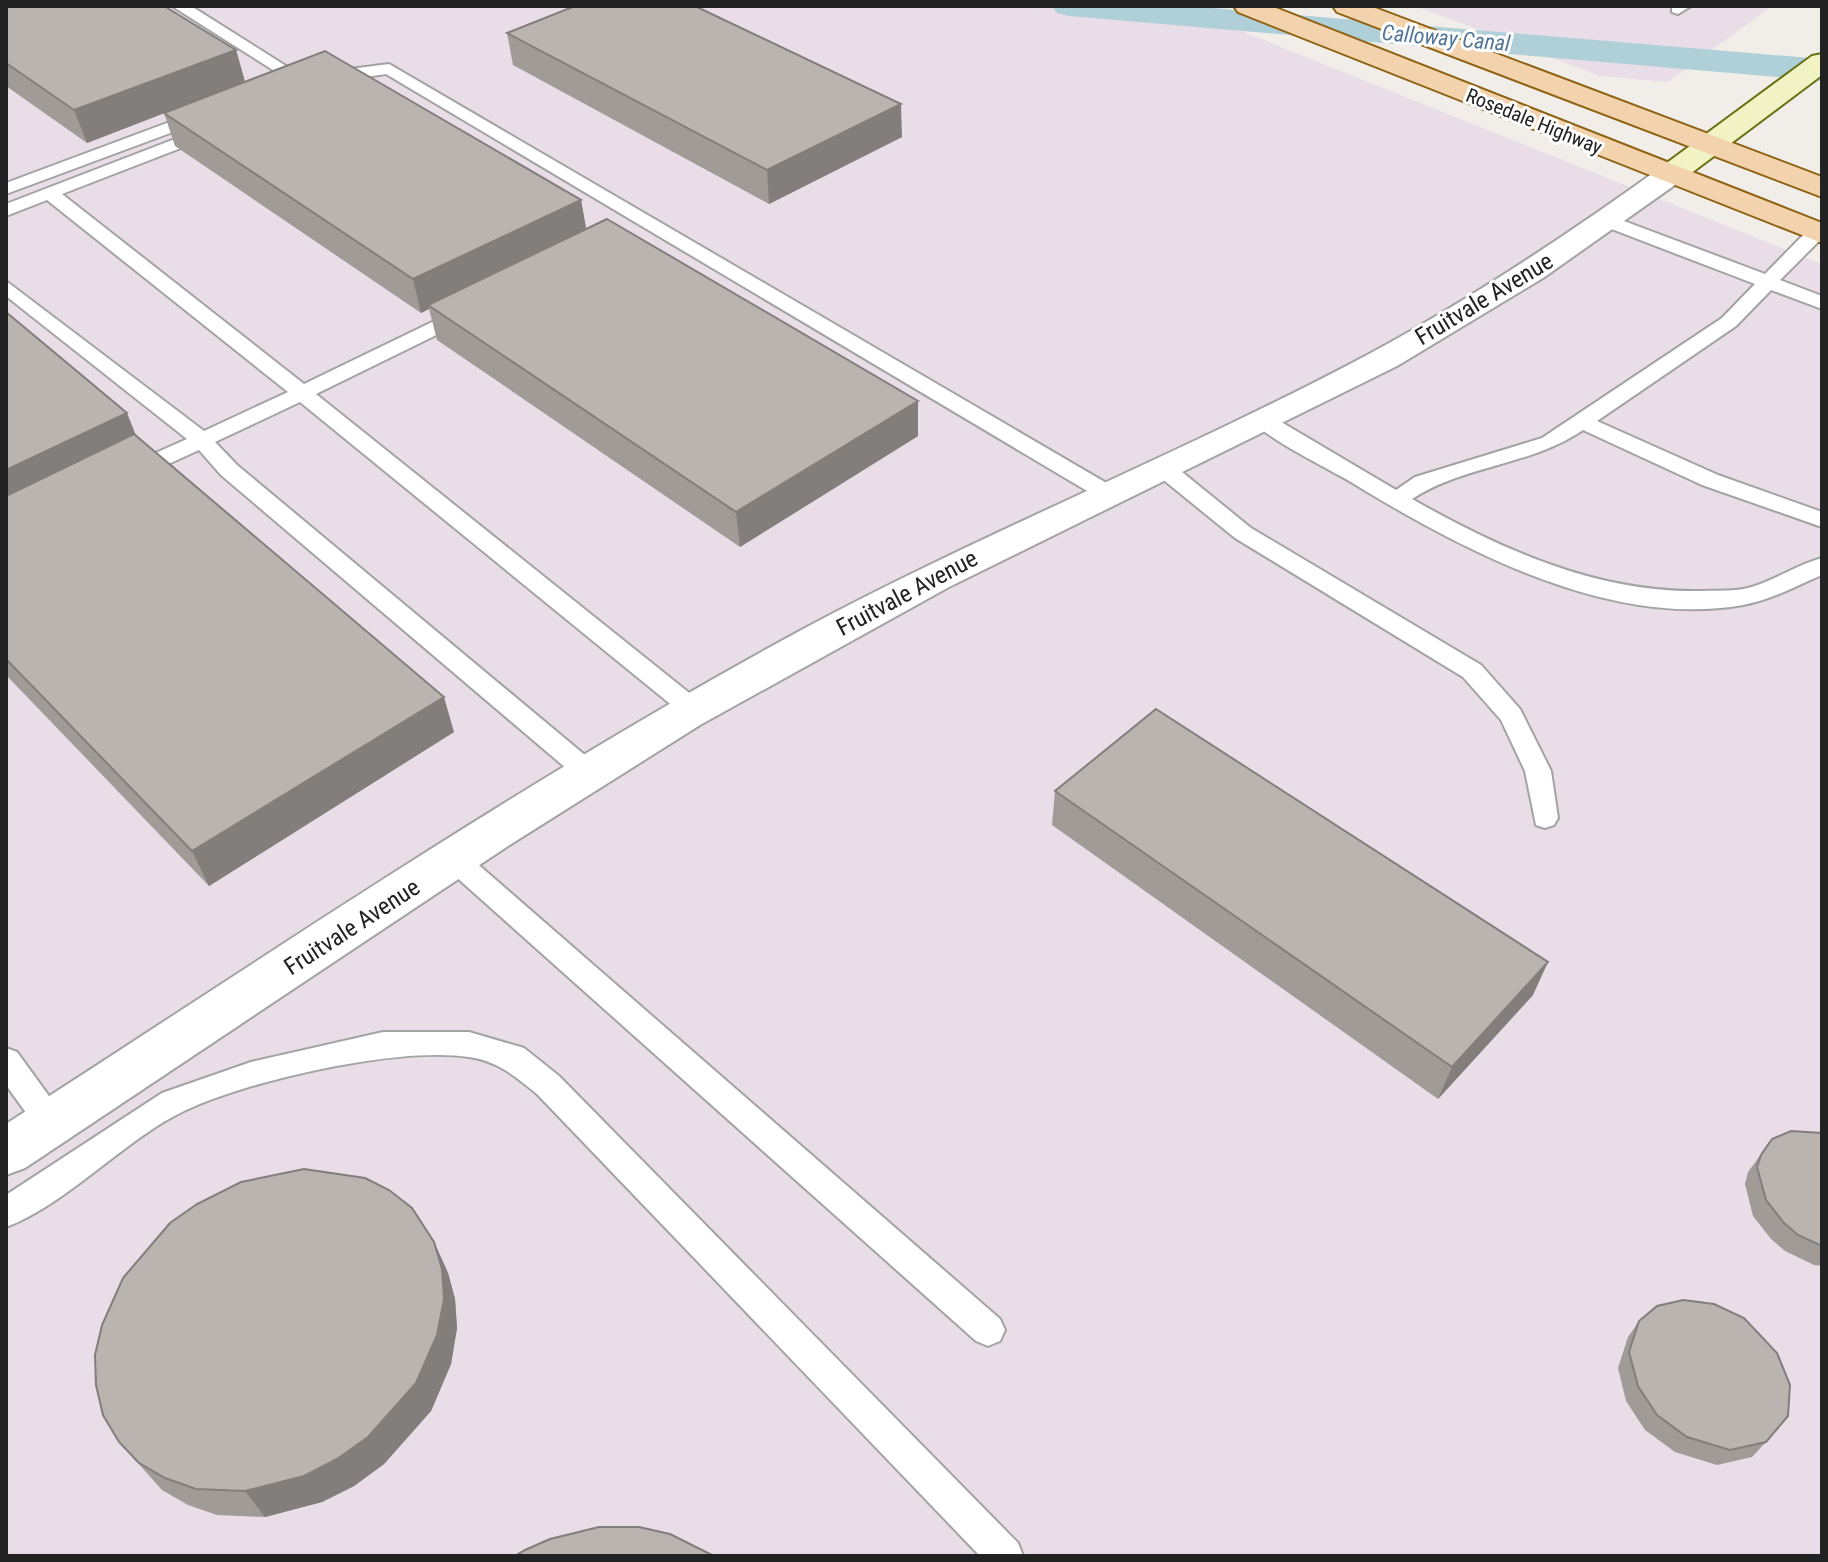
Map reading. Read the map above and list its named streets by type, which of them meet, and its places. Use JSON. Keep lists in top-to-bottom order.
{
  "streets": {
    "main road": ["Rosedale Highway", "Fruitvale Avenue"]
  },
  "crossings": [
    ["Rosedale Highway", "Fruitvale Avenue"]
  ],
  "water": ["Calloway Canal"]
}
